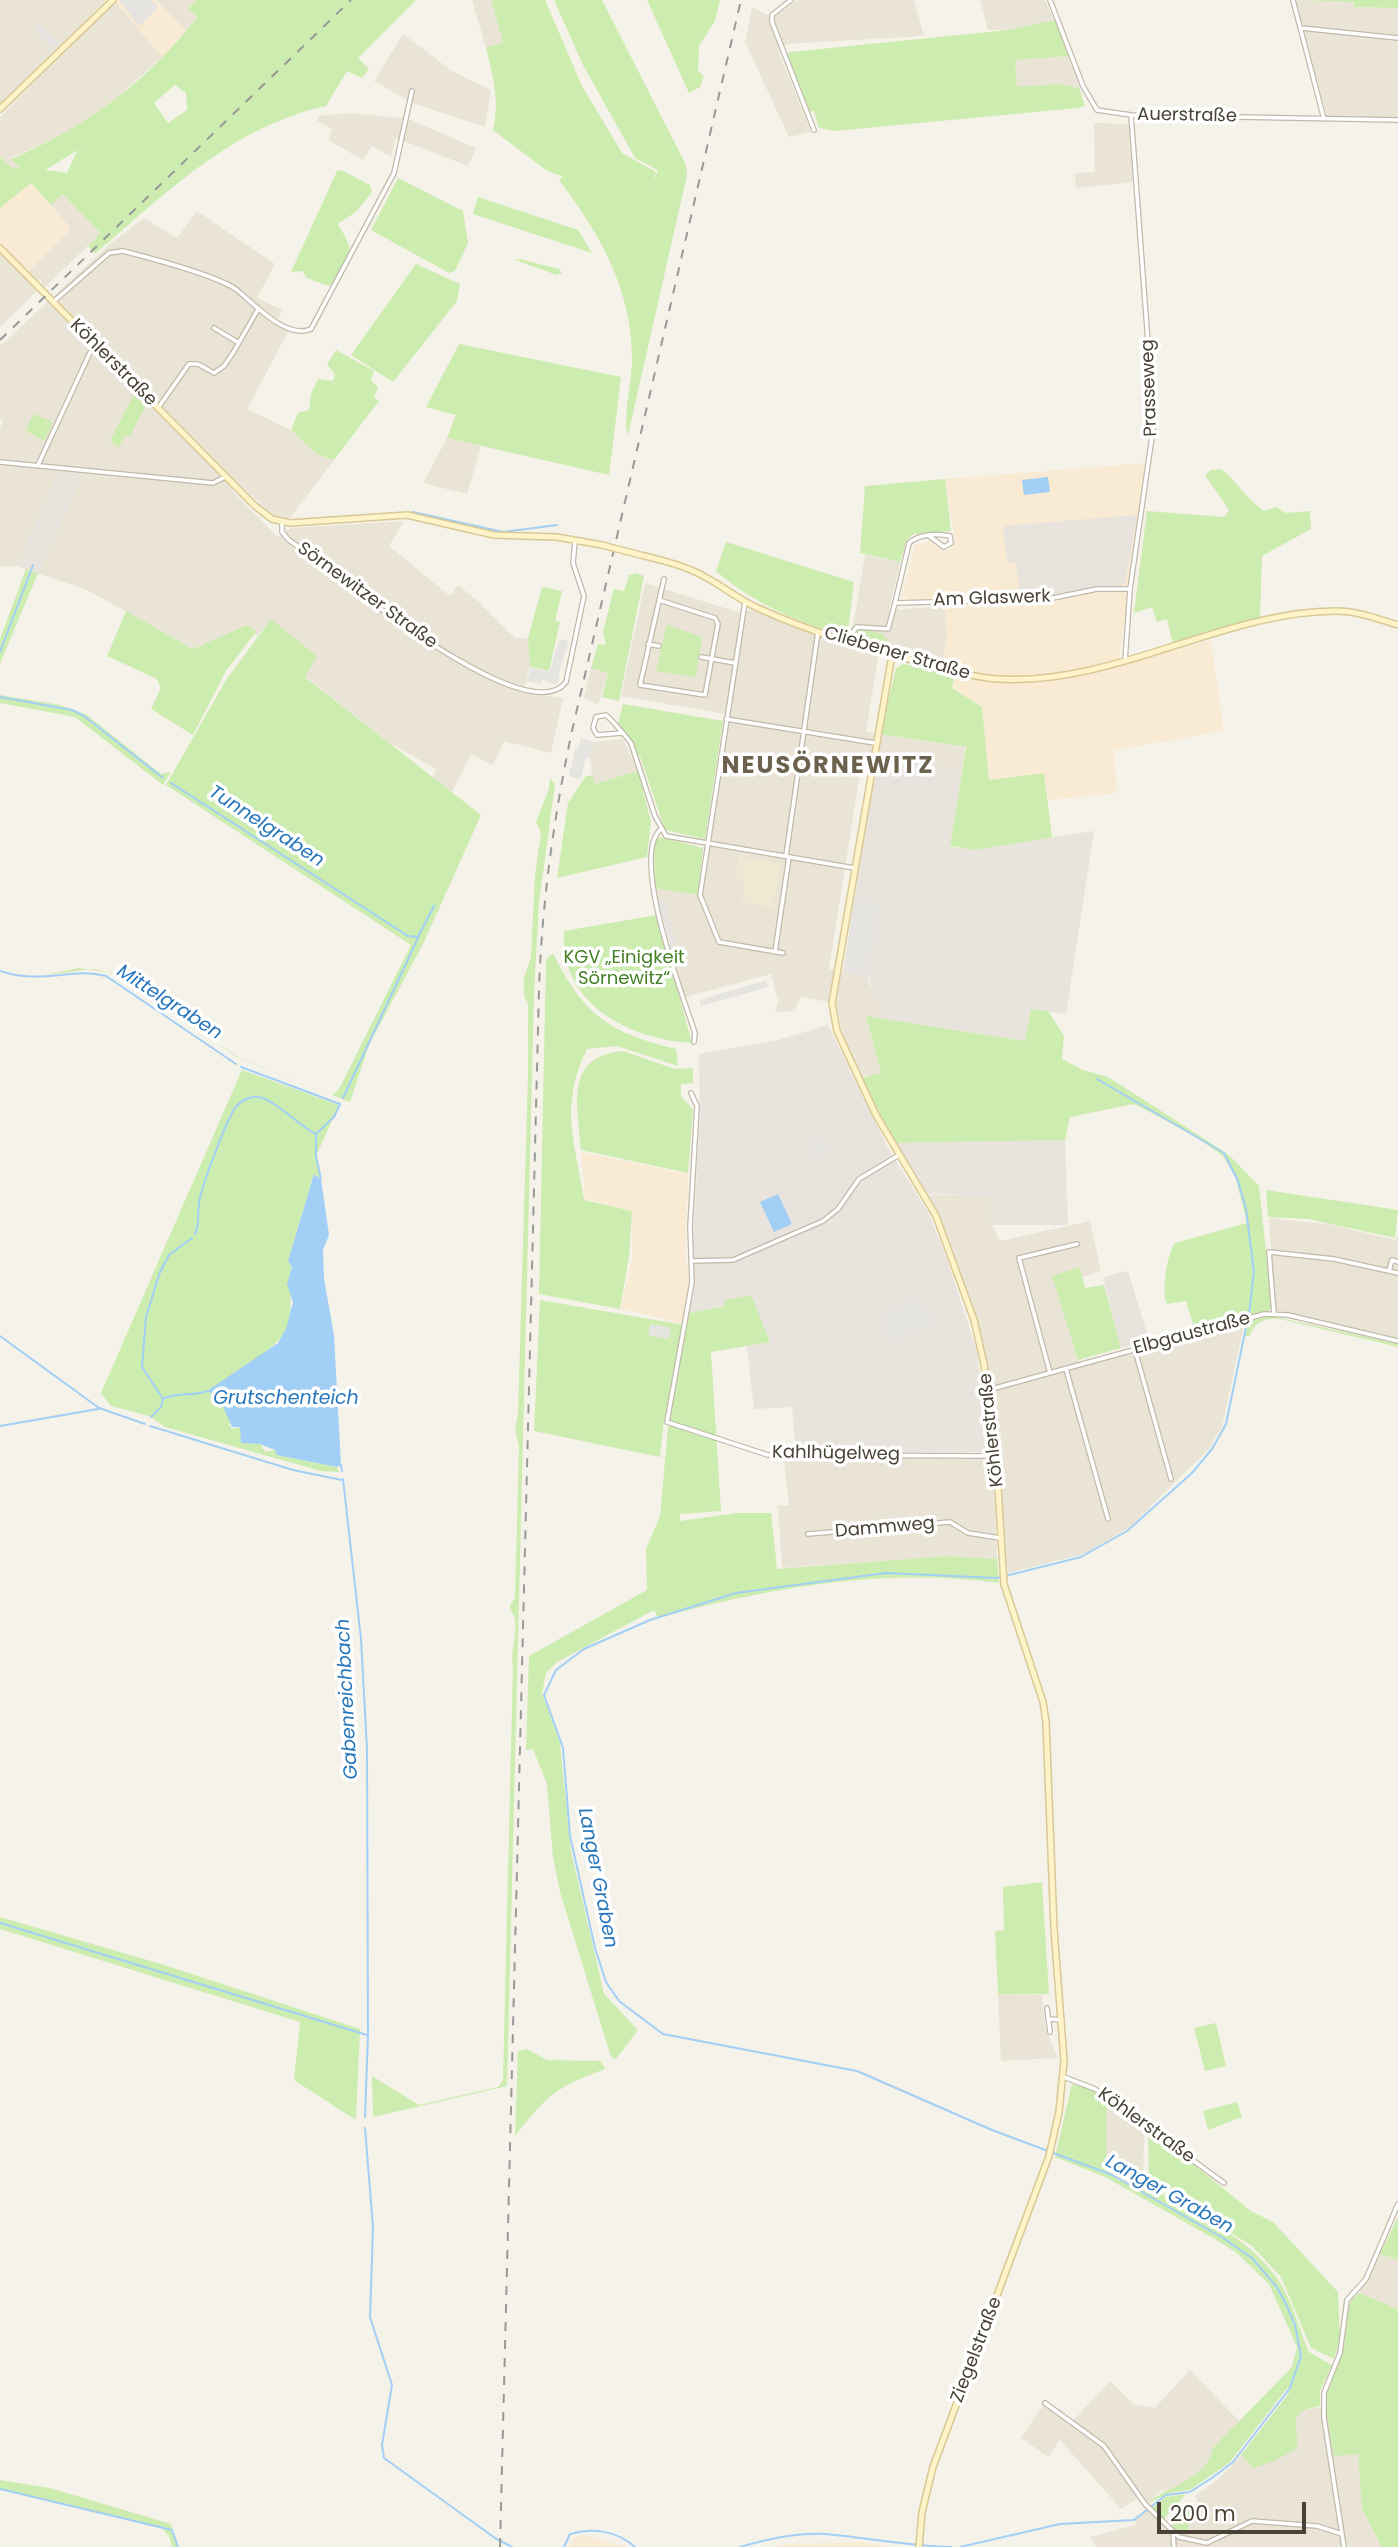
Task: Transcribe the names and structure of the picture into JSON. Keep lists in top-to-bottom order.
{
  "streets": {
    "street": [
      "Auerstraße",
      "Köhlerstraße",
      "Prasseweg",
      "Sörnewitzer Straße",
      "Am Glaswerk",
      "Cliebener Straße",
      "Elbgaustraße",
      "Kahlhügelweg",
      "Dammweg",
      "Ziegelstraße"
    ]
  },
  "crossings": [
    ["Auerstraße", "Prasseweg"],
    ["Köhlerstraße", "Sörnewitzer Straße"],
    ["Köhlerstraße", "Cliebener Straße"],
    ["Köhlerstraße", "Elbgaustraße"],
    ["Köhlerstraße", "Kahlhügelweg"],
    ["Köhlerstraße", "Dammweg"],
    ["Köhlerstraße", "Ziegelstraße"],
    ["Prasseweg", "Am Glaswerk"],
    ["Prasseweg", "Cliebener Straße"],
    ["Sörnewitzer Straße", "Cliebener Straße"]
  ],
  "districts": ["NEUSÖRNEWITZ"],
  "water": [
    "Tunnelgraben",
    "Mittelgraben",
    "Grutschenteich",
    "Gabenreichbach",
    "Langer Graben"
  ],
  "parks": ["KGV „Einigkeit Sörnewitz“"],
  "scale_bar": "200 m"
}
